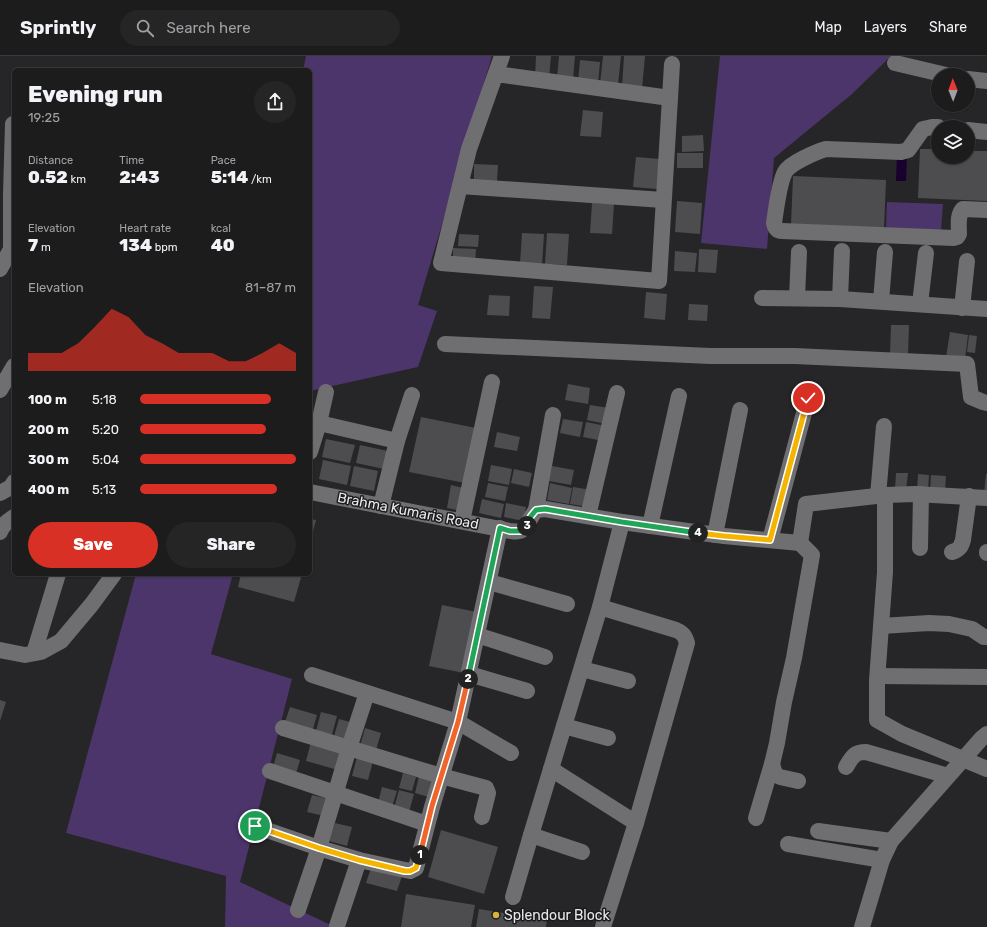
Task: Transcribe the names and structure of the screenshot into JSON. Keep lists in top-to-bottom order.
{
  "streets": {
    "street": ["Brahma Kumaris Road"]
  },
  "places": ["Splendour Block"],
  "north": "top",
  "page": {
    "header": "Sprintly",
    "search": "Search here",
    "nav": ["Map", "Layers", "Share"],
    "heading": ["Evening run", "19:25"],
    "stats": [
      ["Distance", "0.52 km"],
      ["Time", "2:43"],
      ["Pace", "5:14 /km"],
      ["Elevation", "7 m"],
      ["Heart rate", "134 bpm"],
      ["kcal", "40"]
    ],
    "chart": ["Elevation", "81–87 m"],
    "list": [
      {
        "name": "100 m",
        "note": "5:18"
      },
      {
        "name": "200 m",
        "note": "5:20"
      },
      {
        "name": "300 m",
        "note": "5:04"
      },
      {
        "name": "400 m",
        "note": "5:13"
      }
    ],
    "buttons": ["Save", "Share"],
    "pins": [
      "3",
      "4",
      "2",
      "1"
    ]
  }
}
